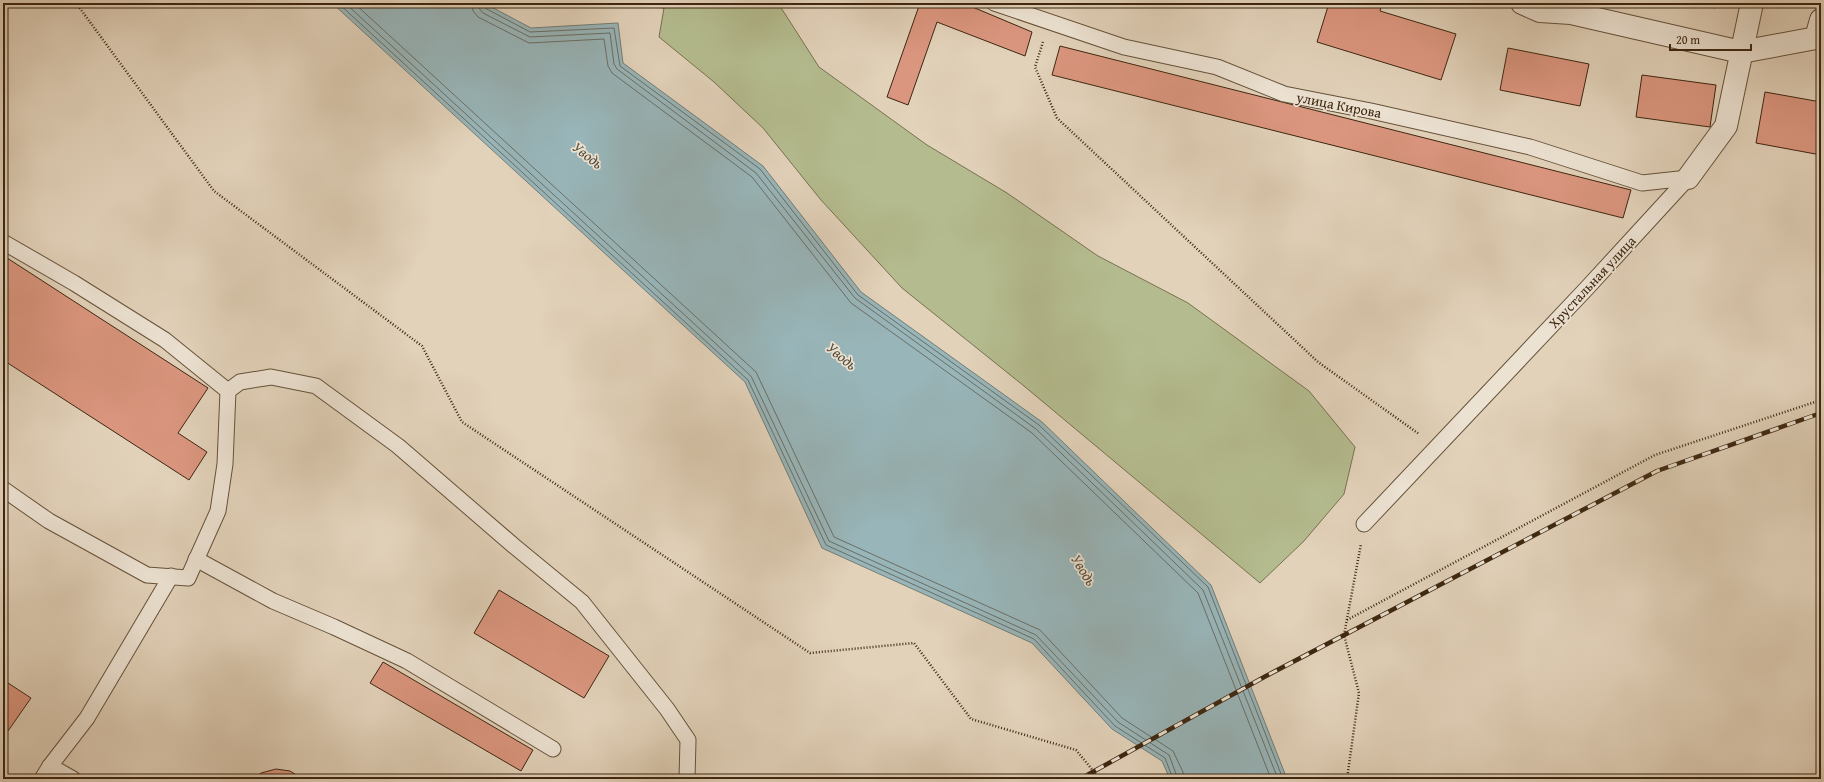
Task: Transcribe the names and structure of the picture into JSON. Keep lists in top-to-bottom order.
{
  "streets": {
    "street": ["Хрустальная улица"],
    "lane": ["улица Кирова"]
  },
  "crossings": [
    ["улица Кирова", "Хрустальная улица"]
  ],
  "water": ["Уводь"],
  "scale_bar": "20 m"
}
